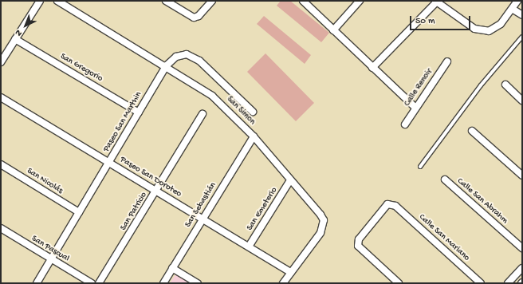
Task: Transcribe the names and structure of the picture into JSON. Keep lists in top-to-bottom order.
{
  "streets": {
    "street": [
      "San Gregorio",
      "Calle Renoir",
      "San Simon",
      "Paseo San Marthin",
      "Paseo San Doroteo",
      "San Nicolás",
      "Calle San Abrahm",
      "San Sebastián",
      "San Emeterio",
      "San Patricio",
      "Calle San Mariano",
      "San Pascual"
    ]
  },
  "crossings": [
    ["San Gregorio", "Paseo San Marthin"],
    ["San Simon", "Paseo San Marthin"],
    ["San Simon", "Paseo San Doroteo"],
    ["San Simon", "San Sebastián"],
    ["San Simon", "San Emeterio"],
    ["Paseo San Marthin", "Paseo San Doroteo"],
    ["Paseo San Marthin", "San Nicolás"],
    ["Paseo San Marthin", "San Pascual"],
    ["Paseo San Doroteo", "San Sebastián"],
    ["Paseo San Doroteo", "San Emeterio"],
    ["Paseo San Doroteo", "San Patricio"]
  ],
  "scale_bar": "50 m",
  "north": "bottom left"
}
